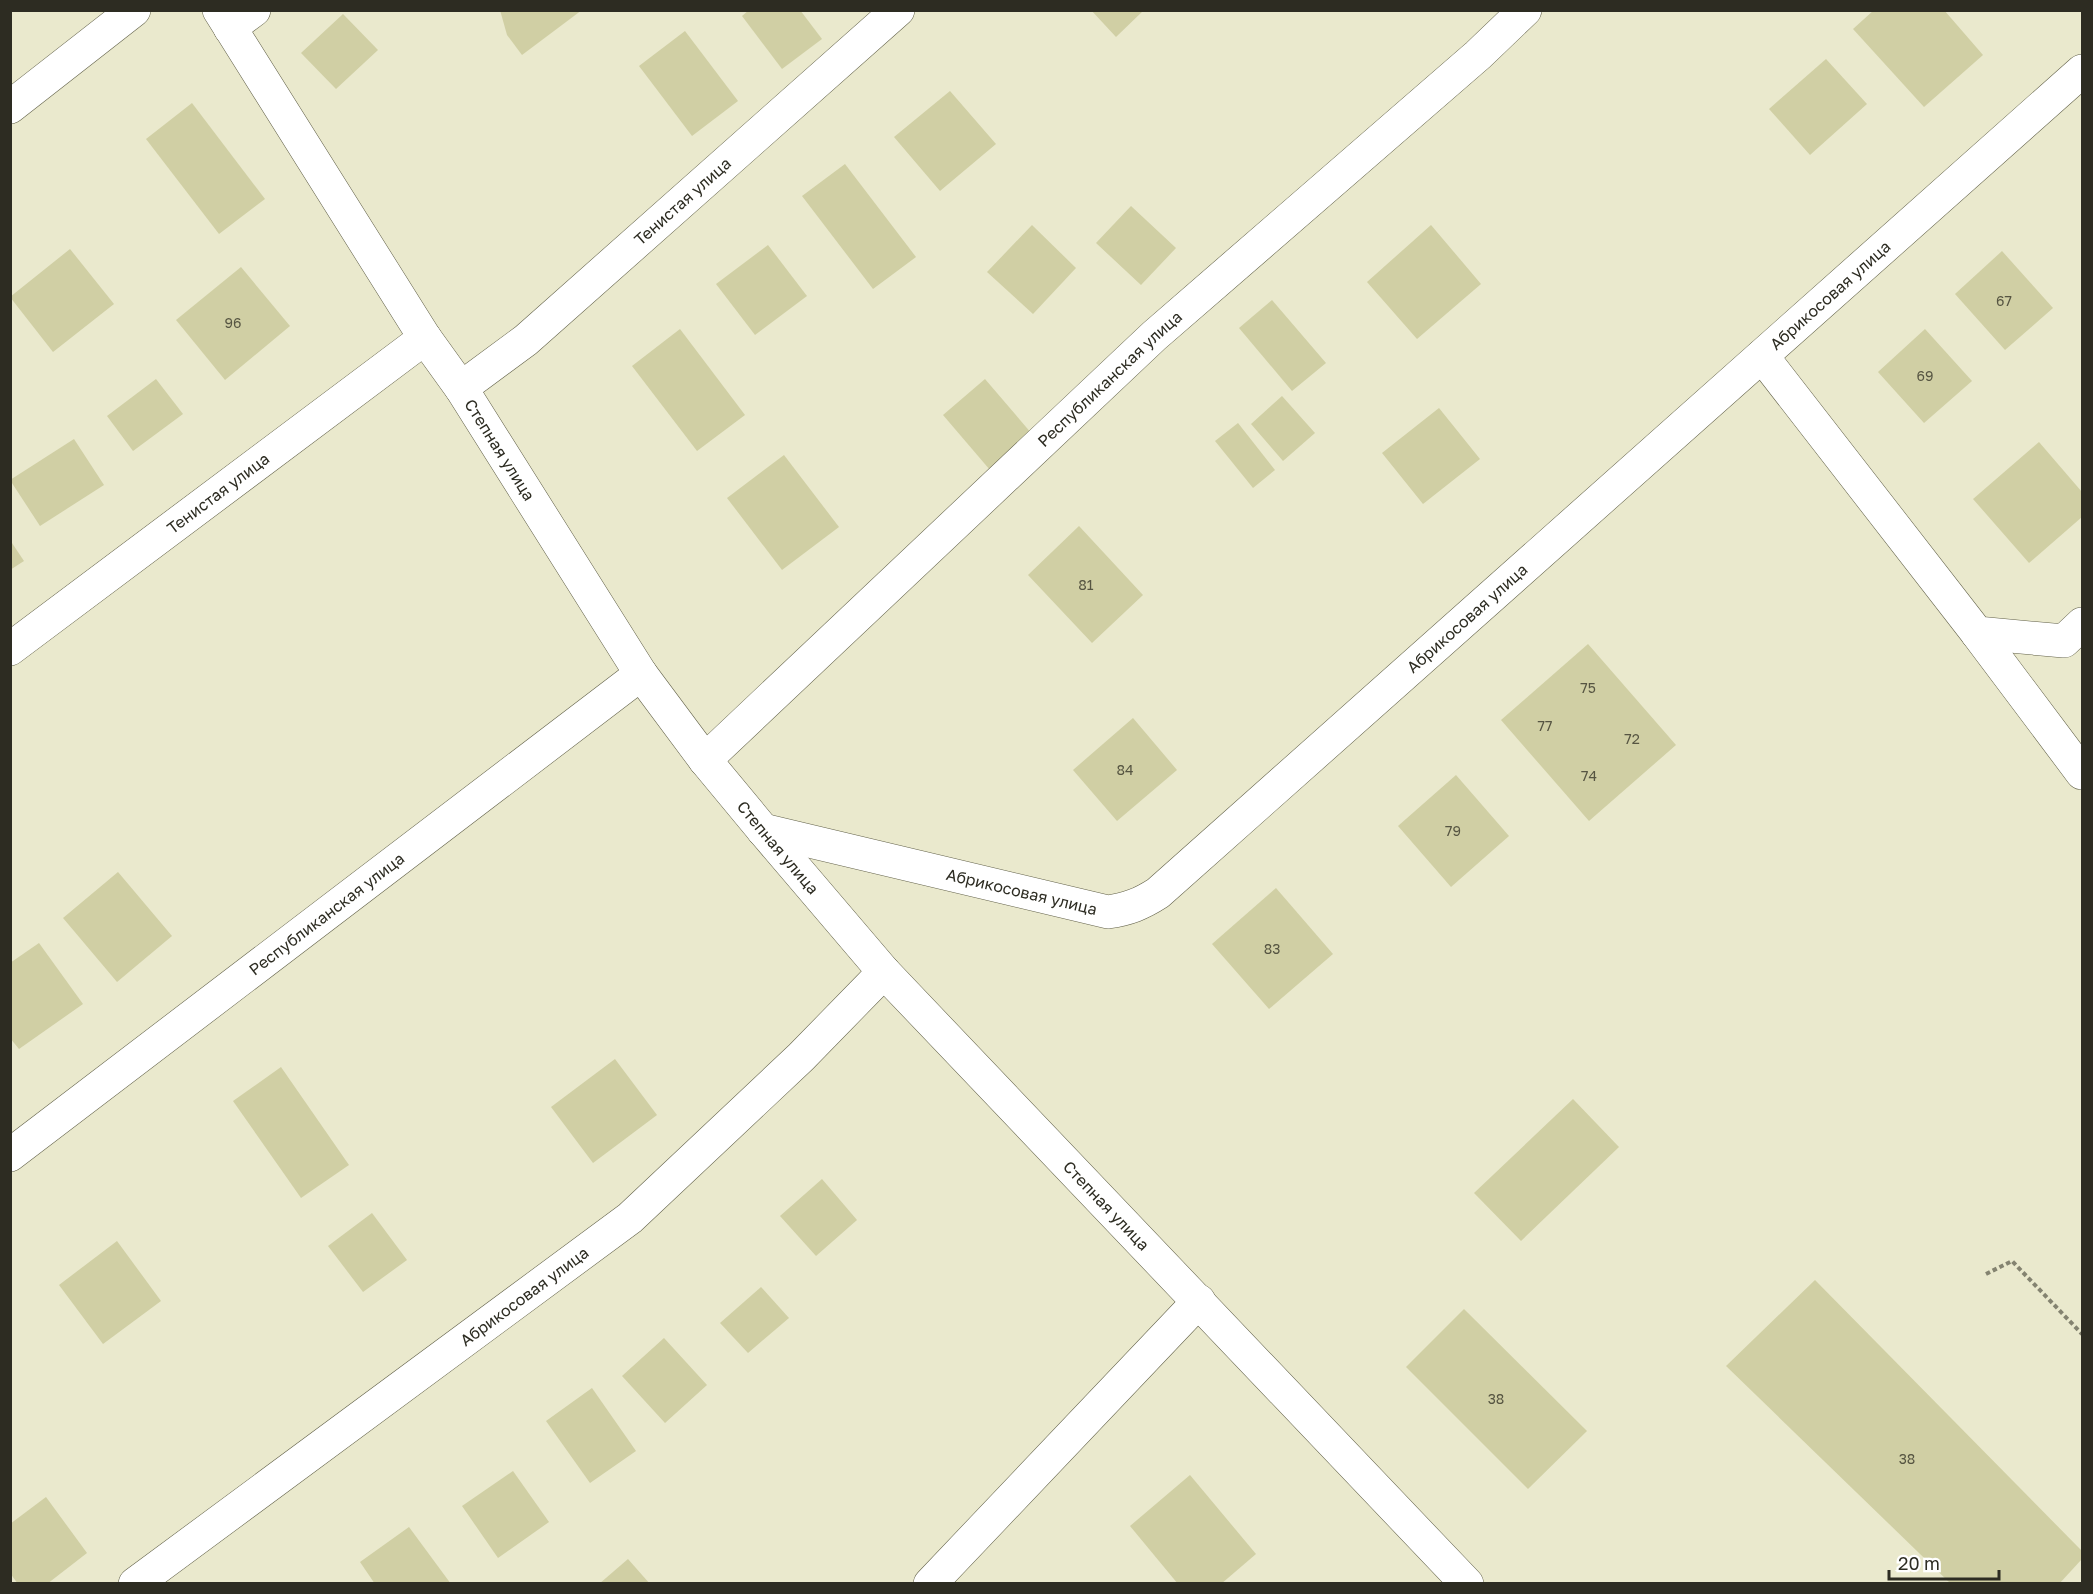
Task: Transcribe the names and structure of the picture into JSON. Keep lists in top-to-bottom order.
{
  "streets": {
    "street": [
      "Тенистая улица",
      "Абрикосовая улица",
      "Республиканская улица",
      "Степная улица"
    ]
  },
  "crossings": [
    ["Тенистая улица", "Степная улица"],
    ["Абрикосовая улица", "Степная улица"],
    ["Республиканская улица", "Степная улица"]
  ],
  "house_numbers": [
    "67",
    "96",
    "69",
    "81",
    "75",
    "77",
    "72",
    "84",
    "74",
    "79",
    "83",
    "38",
    "38"
  ],
  "scale_bar": "20 m"
}
